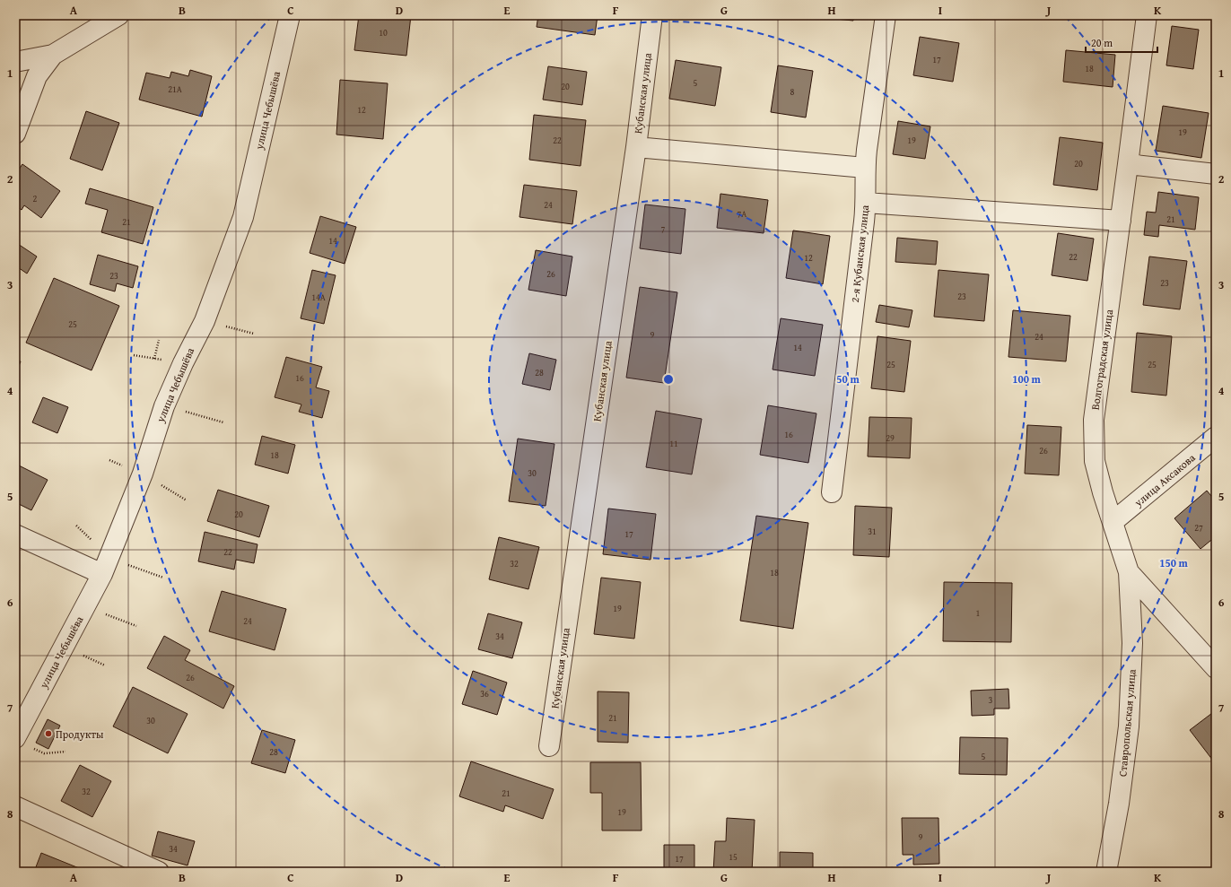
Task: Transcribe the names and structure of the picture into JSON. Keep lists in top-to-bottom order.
{
  "streets": {
    "street": [
      "Кубанская улица",
      "улица Чебышёва",
      "2-я Кубанская улица",
      "Волгоградская улица",
      "улица Аксакова",
      "Ставропольская улица"
    ]
  },
  "crossings": [
    ["Волгоградская улица", "улица Аксакова"],
    ["Волгоградская улица", "Ставропольская улица"]
  ],
  "places": ["Продукты"],
  "house_numbers": [
    "10",
    "17",
    "18",
    "5",
    "20",
    "21А",
    "8",
    "12",
    "19",
    "22",
    "19",
    "20",
    "2",
    "24",
    "7А",
    "21",
    "21",
    "7",
    "14",
    "22",
    "12",
    "26",
    "23",
    "23",
    "23",
    "14А",
    "25",
    "9",
    "24",
    "14",
    "25",
    "25",
    "28",
    "16",
    "16",
    "29",
    "11",
    "26",
    "18",
    "30",
    "20",
    "27",
    "31",
    "17",
    "22",
    "32",
    "18",
    "19",
    "1",
    "24",
    "34",
    "26",
    "36",
    "3",
    "21",
    "30",
    "28",
    "5",
    "32",
    "21",
    "19",
    "9",
    "34",
    "15",
    "17"
  ],
  "scale_bar": "20 m",
  "grid": {
    "columns": [
      "A",
      "B",
      "C",
      "D",
      "E",
      "F",
      "G",
      "H",
      "I",
      "J",
      "K"
    ],
    "rows": [
      "1",
      "2",
      "3",
      "4",
      "5",
      "6",
      "7",
      "8"
    ]
  },
  "rings": ["50 m", "100 m", "150 m"]
}
